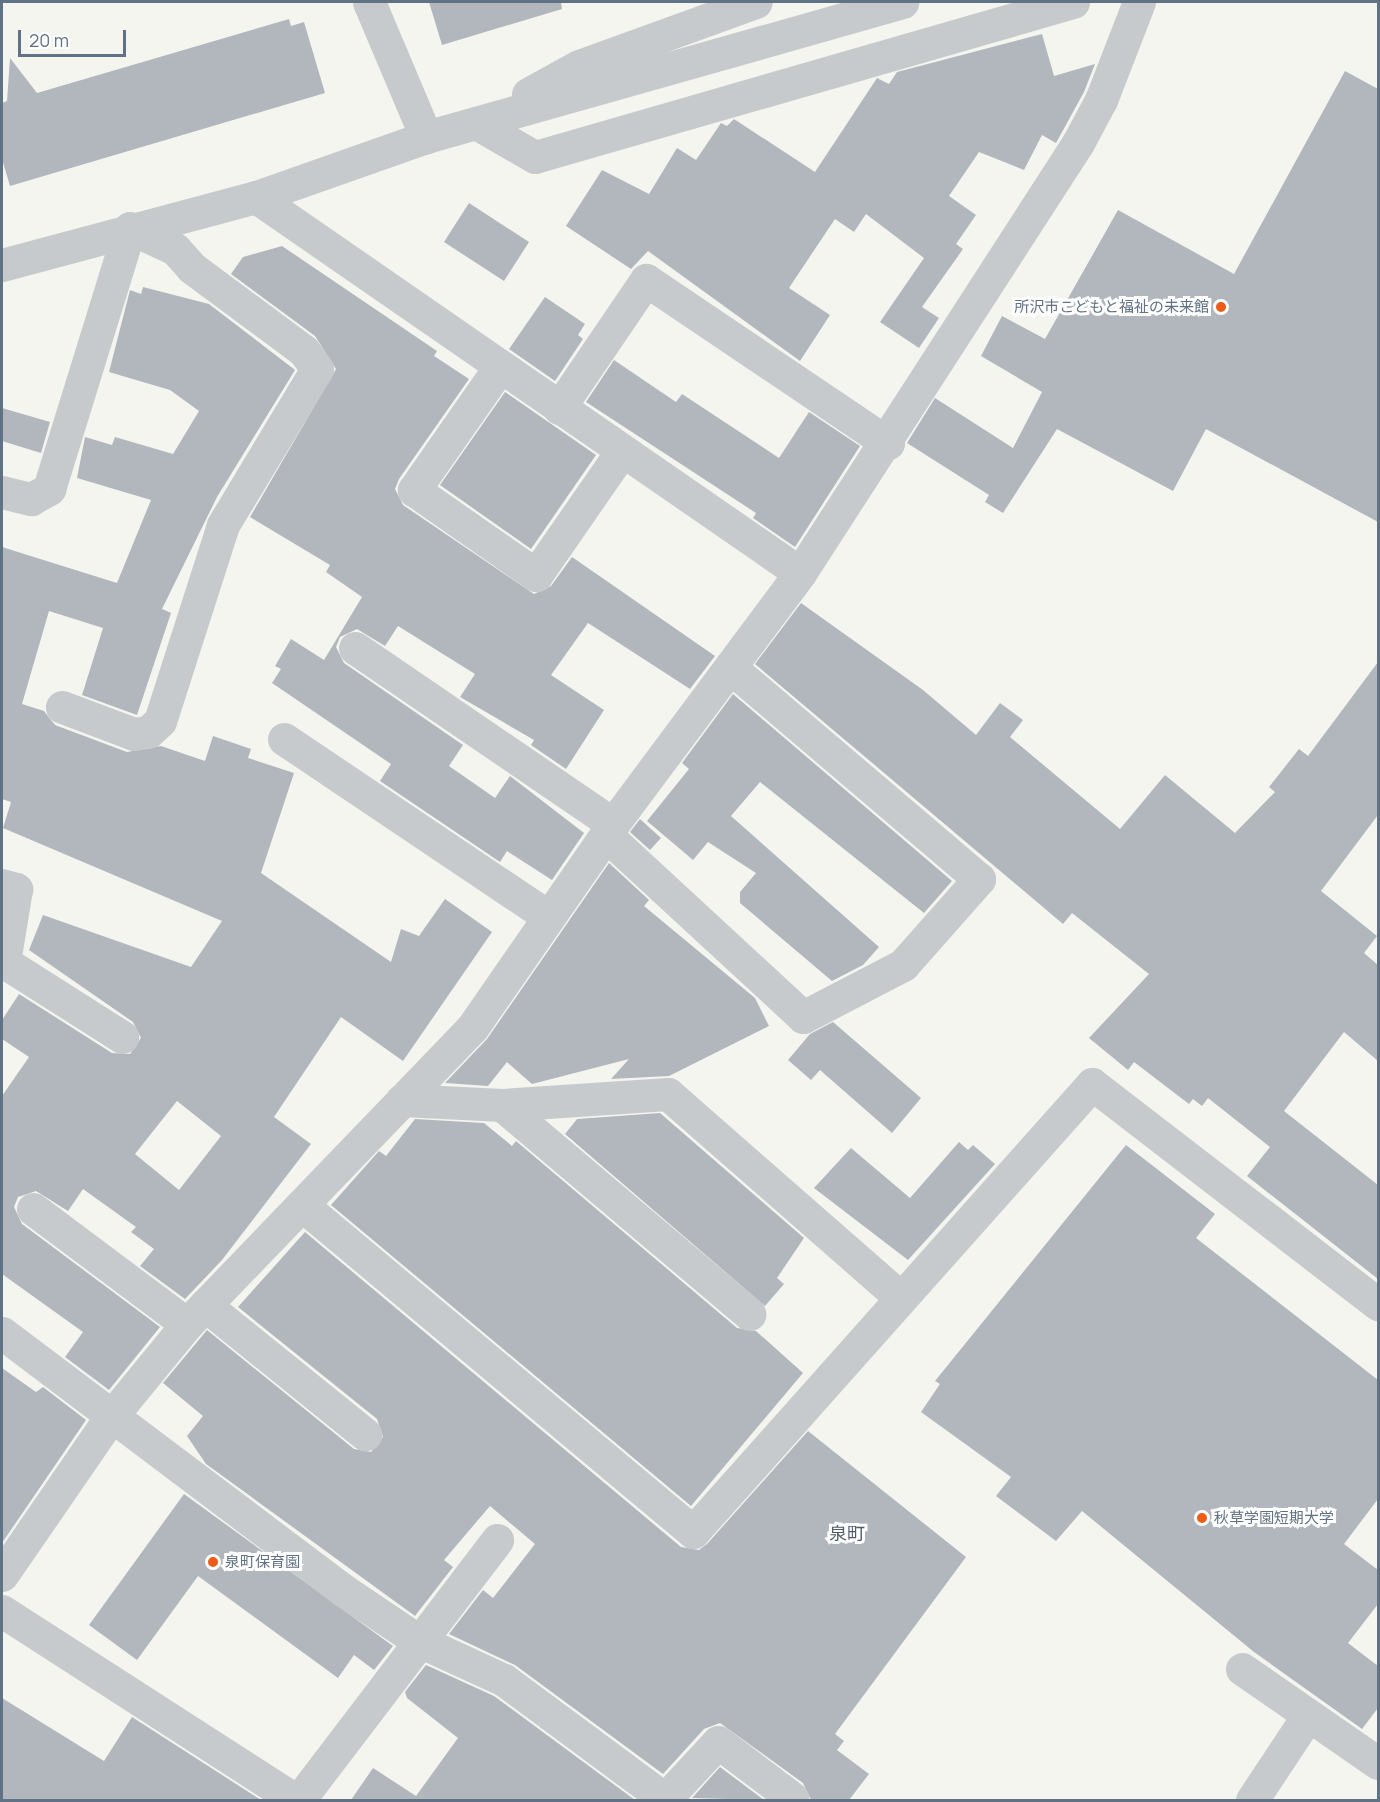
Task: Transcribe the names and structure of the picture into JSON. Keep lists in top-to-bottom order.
{
  "districts": ["泉町"],
  "places": ["所沢市こどもと福祉の未来館", "秋草学園短期大学", "泉町保育園"],
  "scale_bar": "20 m"
}
